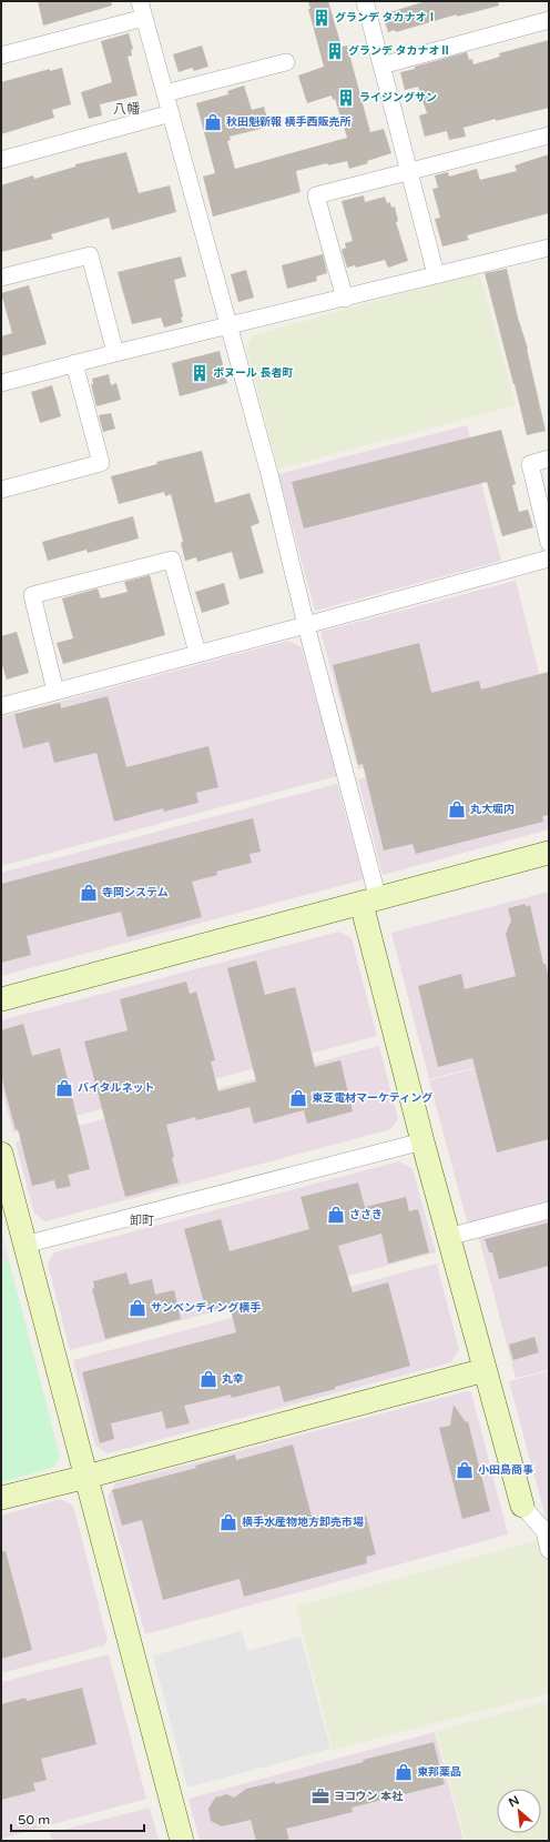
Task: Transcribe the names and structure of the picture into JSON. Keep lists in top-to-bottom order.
{
  "districts": ["八幡", "卸町"],
  "places": {
    "building": [
      "グランデ タカナオⅠ",
      "グランデ タカナオⅡ",
      "ライジングサン",
      "ボヌール 長者町"
    ],
    "shop": [
      "秋田魁新報 横手西販売所",
      "丸大堀内",
      "寺岡システム",
      "バイタルネット",
      "東芝電材マーケティング",
      "ささき",
      "サンベンディング横手",
      "丸幸",
      "小田島商事",
      "横手水産物地方卸売市場",
      "東邦薬品"
    ],
    "office": ["ヨコウン 本社"]
  },
  "scale_bar": "50 m",
  "north": "top left"
}
